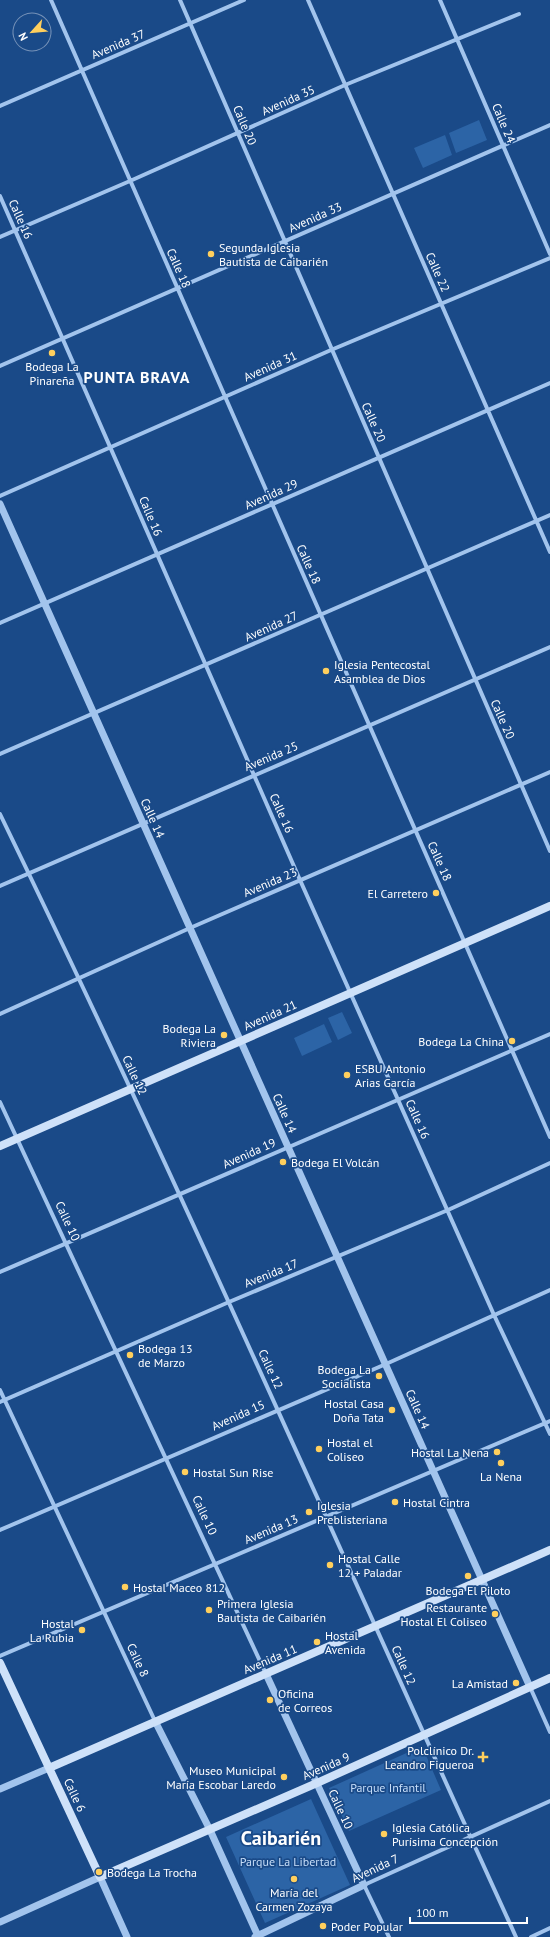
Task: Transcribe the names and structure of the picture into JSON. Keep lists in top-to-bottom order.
{
  "streets": {
    "main road": [
      "Avenida 21",
      "Avenida 11",
      "Avenida 9",
      "Calle 6"
    ],
    "street": [
      "Avenida 37",
      "Avenida 35",
      "Calle 24",
      "Calle 20",
      "Avenida 33",
      "Calle 16",
      "Calle 18",
      "Calle 22",
      "Avenida 31",
      "Avenida 29",
      "Avenida 27",
      "Avenida 25",
      "Calle 14",
      "Avenida 23",
      "Calle 12",
      "Avenida 19",
      "Calle 10",
      "Avenida 17",
      "Avenida 15",
      "Avenida 13",
      "Calle 8",
      "Avenida 7"
    ]
  },
  "crossings": [
    ["Avenida 37", "Calle 20"],
    ["Avenida 37", "Calle 18"],
    ["Avenida 35", "Calle 24"],
    ["Avenida 35", "Calle 20"],
    ["Avenida 35", "Calle 16"],
    ["Avenida 35", "Calle 18"],
    ["Avenida 35", "Calle 22"],
    ["Calle 24", "Avenida 33"],
    ["Calle 20", "Avenida 33"],
    ["Calle 20", "Avenida 31"],
    ["Calle 20", "Avenida 29"],
    ["Calle 20", "Avenida 27"],
    ["Calle 20", "Avenida 25"],
    ["Calle 20", "Avenida 23"],
    ["Avenida 33", "Calle 16"],
    ["Avenida 33", "Calle 18"],
    ["Avenida 33", "Calle 22"],
    ["Calle 16", "Avenida 31"],
    ["Calle 16", "Avenida 29"],
    ["Calle 16", "Avenida 27"],
    ["Calle 16", "Avenida 25"],
    ["Calle 16", "Avenida 23"],
    ["Calle 16", "Avenida 21"],
    ["Calle 16", "Avenida 19"],
    ["Calle 16", "Avenida 17"],
    ["Calle 16", "Avenida 15"],
    ["Calle 16", "Avenida 13"],
    ["Calle 18", "Avenida 31"],
    ["Calle 18", "Avenida 29"],
    ["Calle 18", "Avenida 27"],
    ["Calle 18", "Avenida 25"],
    ["Calle 18", "Avenida 23"],
    ["Calle 18", "Avenida 21"],
    ["Calle 18", "Avenida 19"],
    ["Calle 22", "Avenida 31"],
    ["Calle 22", "Avenida 29"],
    ["Calle 22", "Avenida 27"],
    ["Avenida 29", "Calle 14"],
    ["Avenida 27", "Calle 14"],
    ["Avenida 25", "Calle 14"],
    ["Avenida 25", "Calle 12"],
    ["Calle 14", "Avenida 23"],
    ["Calle 14", "Avenida 21"],
    ["Calle 14", "Avenida 19"],
    ["Calle 14", "Avenida 17"],
    ["Calle 14", "Avenida 15"],
    ["Calle 14", "Avenida 13"],
    ["Calle 14", "Avenida 11"],
    ["Calle 14", "Avenida 9"],
    ["Avenida 23", "Calle 12"],
    ["Avenida 21", "Calle 12"],
    ["Avenida 21", "Calle 10"],
    ["Calle 12", "Avenida 19"],
    ["Calle 12", "Avenida 17"],
    ["Calle 12", "Avenida 15"],
    ["Calle 12", "Avenida 13"],
    ["Calle 12", "Avenida 11"],
    ["Calle 12", "Avenida 9"],
    ["Calle 12", "Avenida 7"],
    ["Avenida 19", "Calle 10"],
    ["Calle 10", "Avenida 17"],
    ["Calle 10", "Avenida 15"],
    ["Calle 10", "Avenida 13"],
    ["Calle 10", "Avenida 11"],
    ["Calle 10", "Avenida 9"],
    ["Calle 10", "Avenida 7"],
    ["Avenida 17", "Calle 8"],
    ["Avenida 15", "Calle 8"],
    ["Avenida 13", "Calle 8"],
    ["Avenida 11", "Calle 8"],
    ["Avenida 11", "Calle 6"],
    ["Calle 8", "Avenida 9"],
    ["Calle 8", "Avenida 7"],
    ["Avenida 9", "Calle 6"]
  ],
  "districts": ["PUNTA BRAVA", "Caibarién"],
  "parks": ["Parque Infantil", "Parque La Libertad"],
  "places": {
    "other": [
      "Segunda Iglesia Bautista de Caibarién",
      "Bodega La Pinareña",
      "Iglesia Pentecostal Asamblea de Dios",
      "El Carretero",
      "Bodega La Riviera",
      "Bodega La China",
      "ESBU Antonio Arias García",
      "Bodega El Volcán",
      "Bodega 13 de Marzo",
      "Bodega La Socialista",
      "Hostal Casa Doña Tata",
      "Hostal el Coliseo",
      "Hostal La Nena",
      "La Nena",
      "Hostal Sun Rise",
      "Hostal Cintra",
      "Iglesia Preblisteriana",
      "Hostal Calle 12 + Paladar",
      "Bodega El Piloto",
      "Hostal Maceo 812",
      "Primera Iglesia Bautista de Caibarién",
      "Restaurante Hostal El Coliseo",
      "Hostal La Rubia",
      "Hostal Avenida",
      "La Amistad",
      "Oficina de Correos",
      "Museo Municipal María Escobar Laredo",
      "Iglesia Católica Purísima Concepción",
      "Bodega La Trocha",
      "María del Carmen Zozaya",
      "Poder Popular"
    ],
    "health": ["Polclínico Dr. Leandro Figueroa"]
  },
  "scale_bar": "100 m",
  "north": "bottom left"
}
